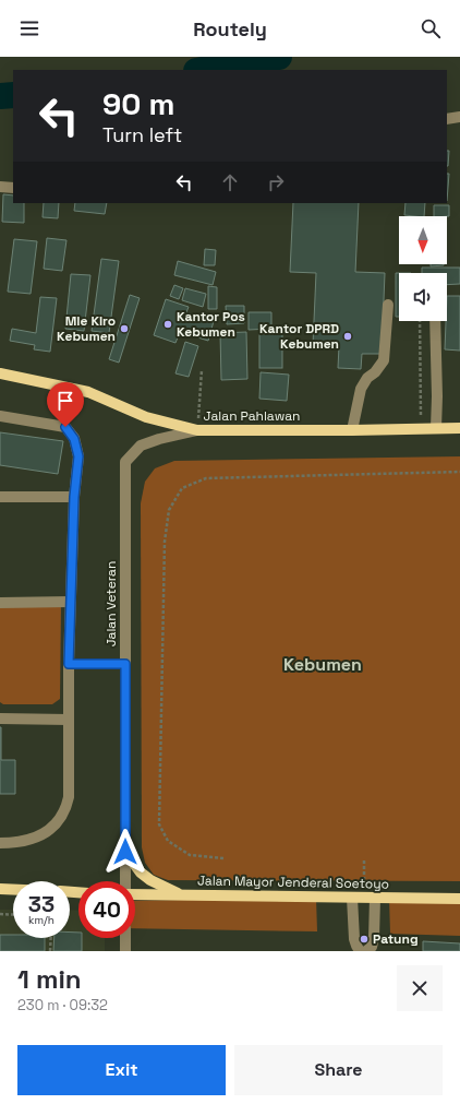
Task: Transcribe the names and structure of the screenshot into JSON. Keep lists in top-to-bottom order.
{
  "streets": {
    "main road": ["Jalan Pahlawan", "Jalan Mayor Jenderal Soetoyo"],
    "street": ["Jalan Veteran"]
  },
  "crossings": [
    ["Jalan Pahlawan", "Jalan Veteran"]
  ],
  "districts": ["Kebumen"],
  "places": [
    "Kantor Pos Kebumen",
    "Mie Kiro Kebumen",
    "Kantor DPRD Kebumen",
    "Patung"
  ],
  "north": "bottom",
  "page": {
    "header": "Routely",
    "turn": ["90 m", "Turn left"],
    "speed": "33 km/h",
    "limit": "40",
    "heading": ["1 min", "230 m · 09:32"],
    "buttons": ["Exit", "Share"]
  }
}
